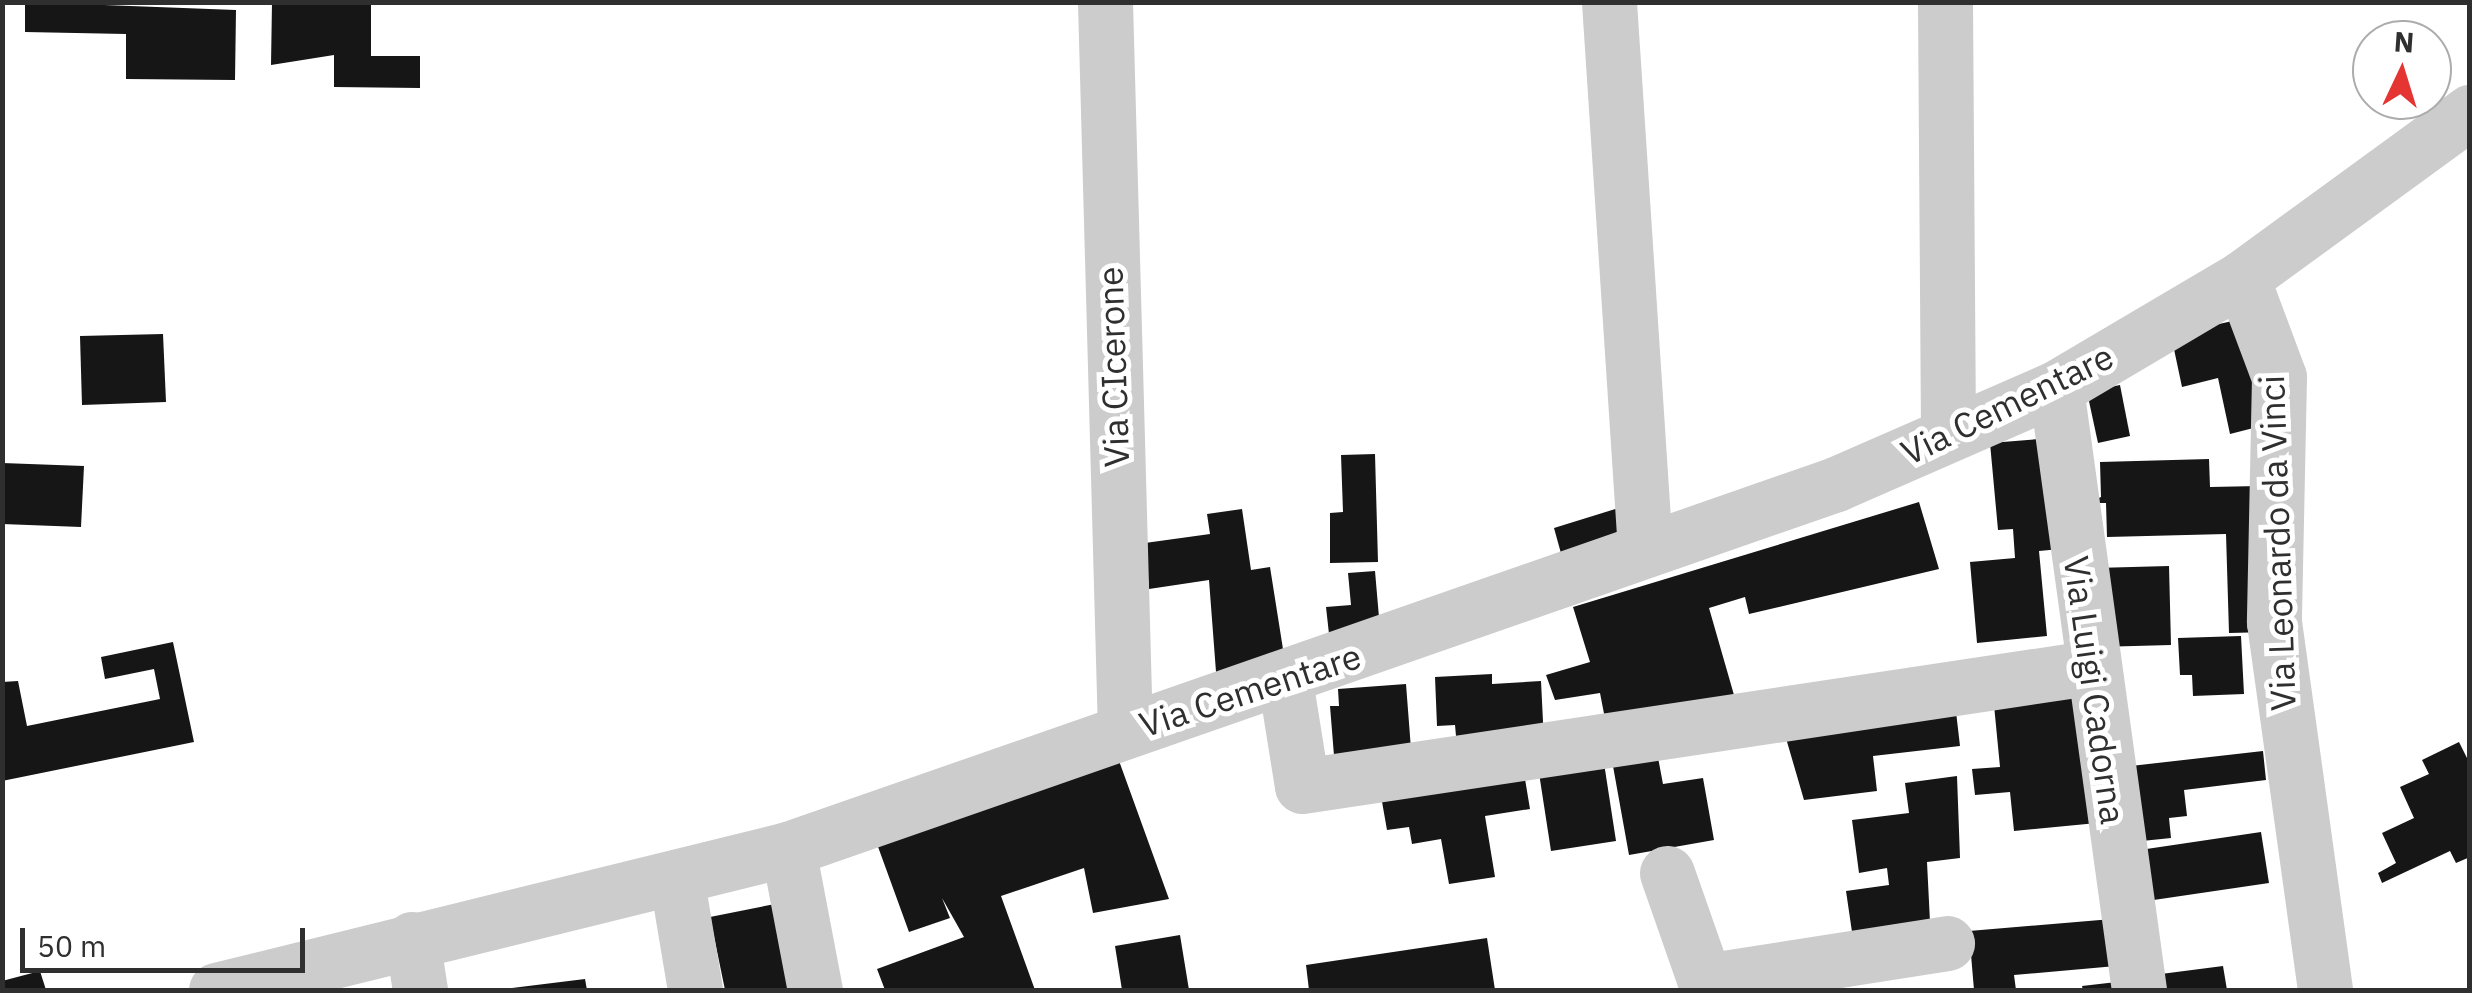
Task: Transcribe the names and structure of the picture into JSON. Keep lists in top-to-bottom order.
{
  "streets": {
    "street": [
      "Via CIcerone",
      "Via Cementare",
      "Via Leonardo da Vinci",
      "Via Luigi Cadorna"
    ]
  },
  "crossings": [
    ["Via CIcerone", "Via Cementare"],
    ["Via Cementare", "Via Leonardo da Vinci"],
    ["Via Cementare", "Via Luigi Cadorna"]
  ],
  "scale_bar": "50 m",
  "north": "top"
}
